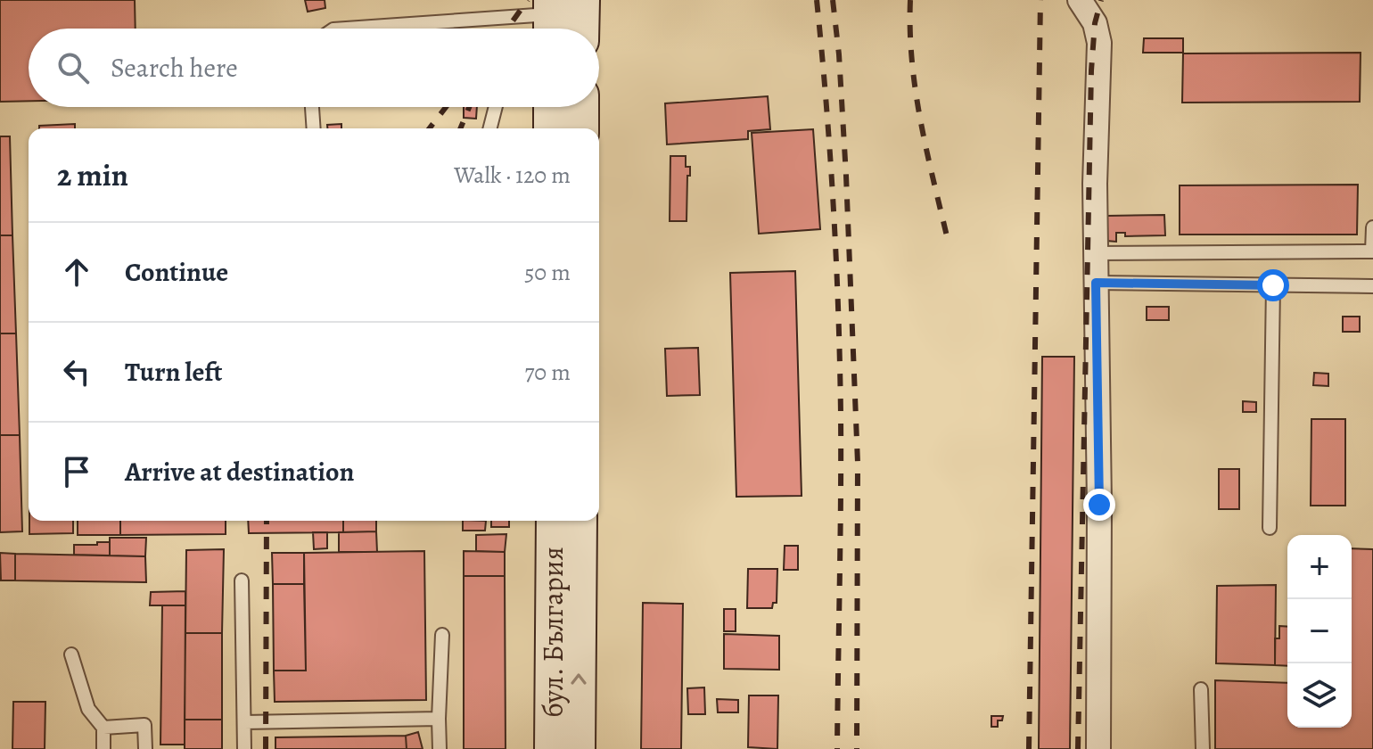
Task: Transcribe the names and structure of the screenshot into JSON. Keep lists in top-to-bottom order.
{
  "streets": {
    "street": ["бул. България"]
  },
  "page": {
    "search": "Search here",
    "heading": ["2 min", "Walk · 120 m"],
    "list": [
      ["Continue", "50 m"],
      ["Turn left", "70 m"],
      "Arrive at destination"
    ],
    "map_buttons": ["+", "−"]
  }
}
